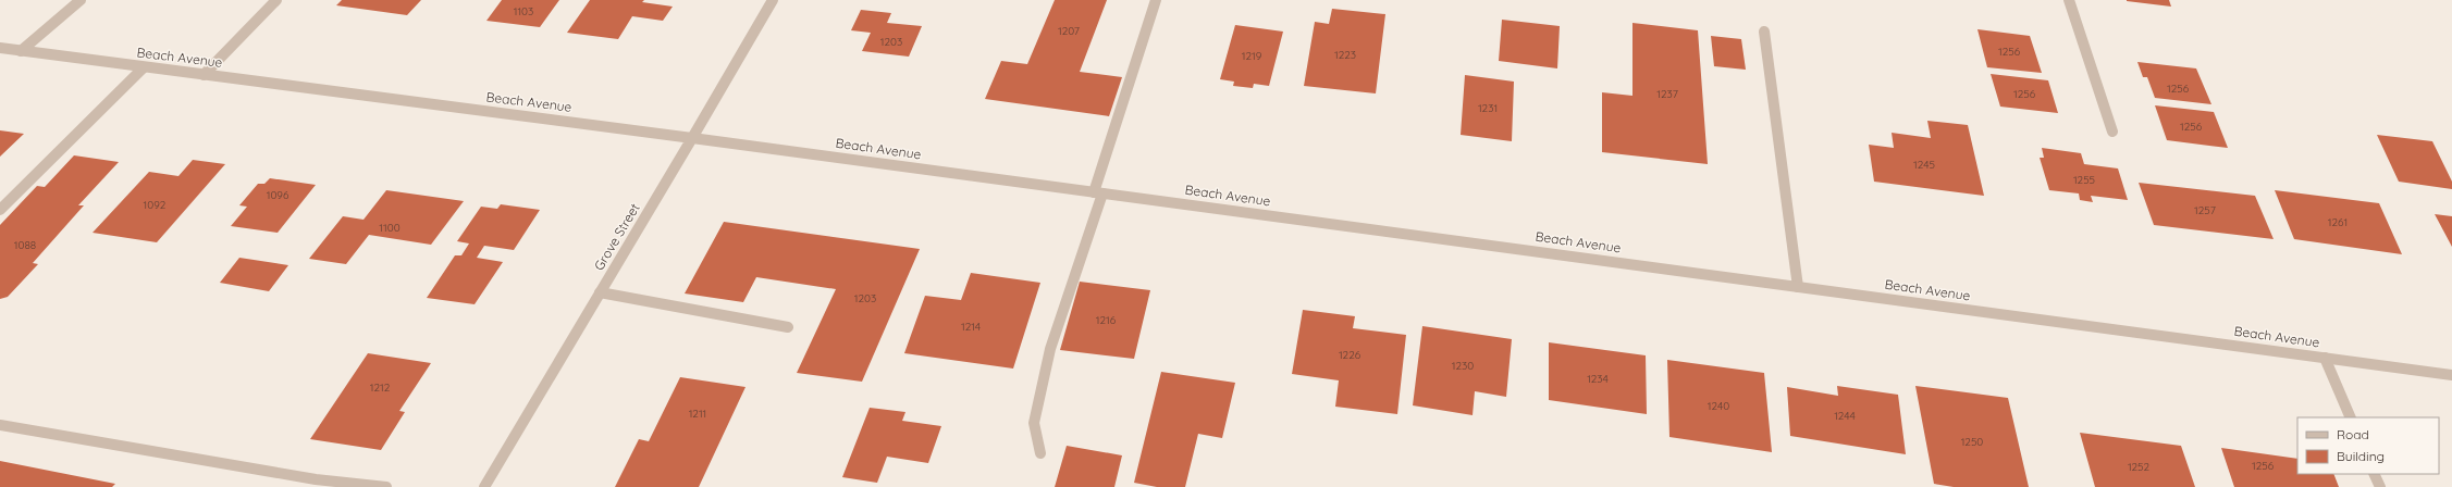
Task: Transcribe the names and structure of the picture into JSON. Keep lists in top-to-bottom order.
{
  "streets": {
    "street": ["Beach Avenue", "Grove Street"]
  },
  "crossings": [
    ["Beach Avenue", "Grove Street"]
  ],
  "house_numbers": [
    "1103",
    "1207",
    "1203",
    "1256",
    "1223",
    "1219",
    "1256",
    "1237",
    "1256",
    "1231",
    "1256",
    "1245",
    "1255",
    "1096",
    "1092",
    "1257",
    "1261",
    "1100",
    "1088",
    "1203",
    "1216",
    "1214",
    "1226",
    "1230",
    "1234",
    "1212",
    "1240",
    "1211",
    "1244",
    "1250",
    "1256",
    "1252"
  ],
  "legend": ["Road", "Building"]
}
